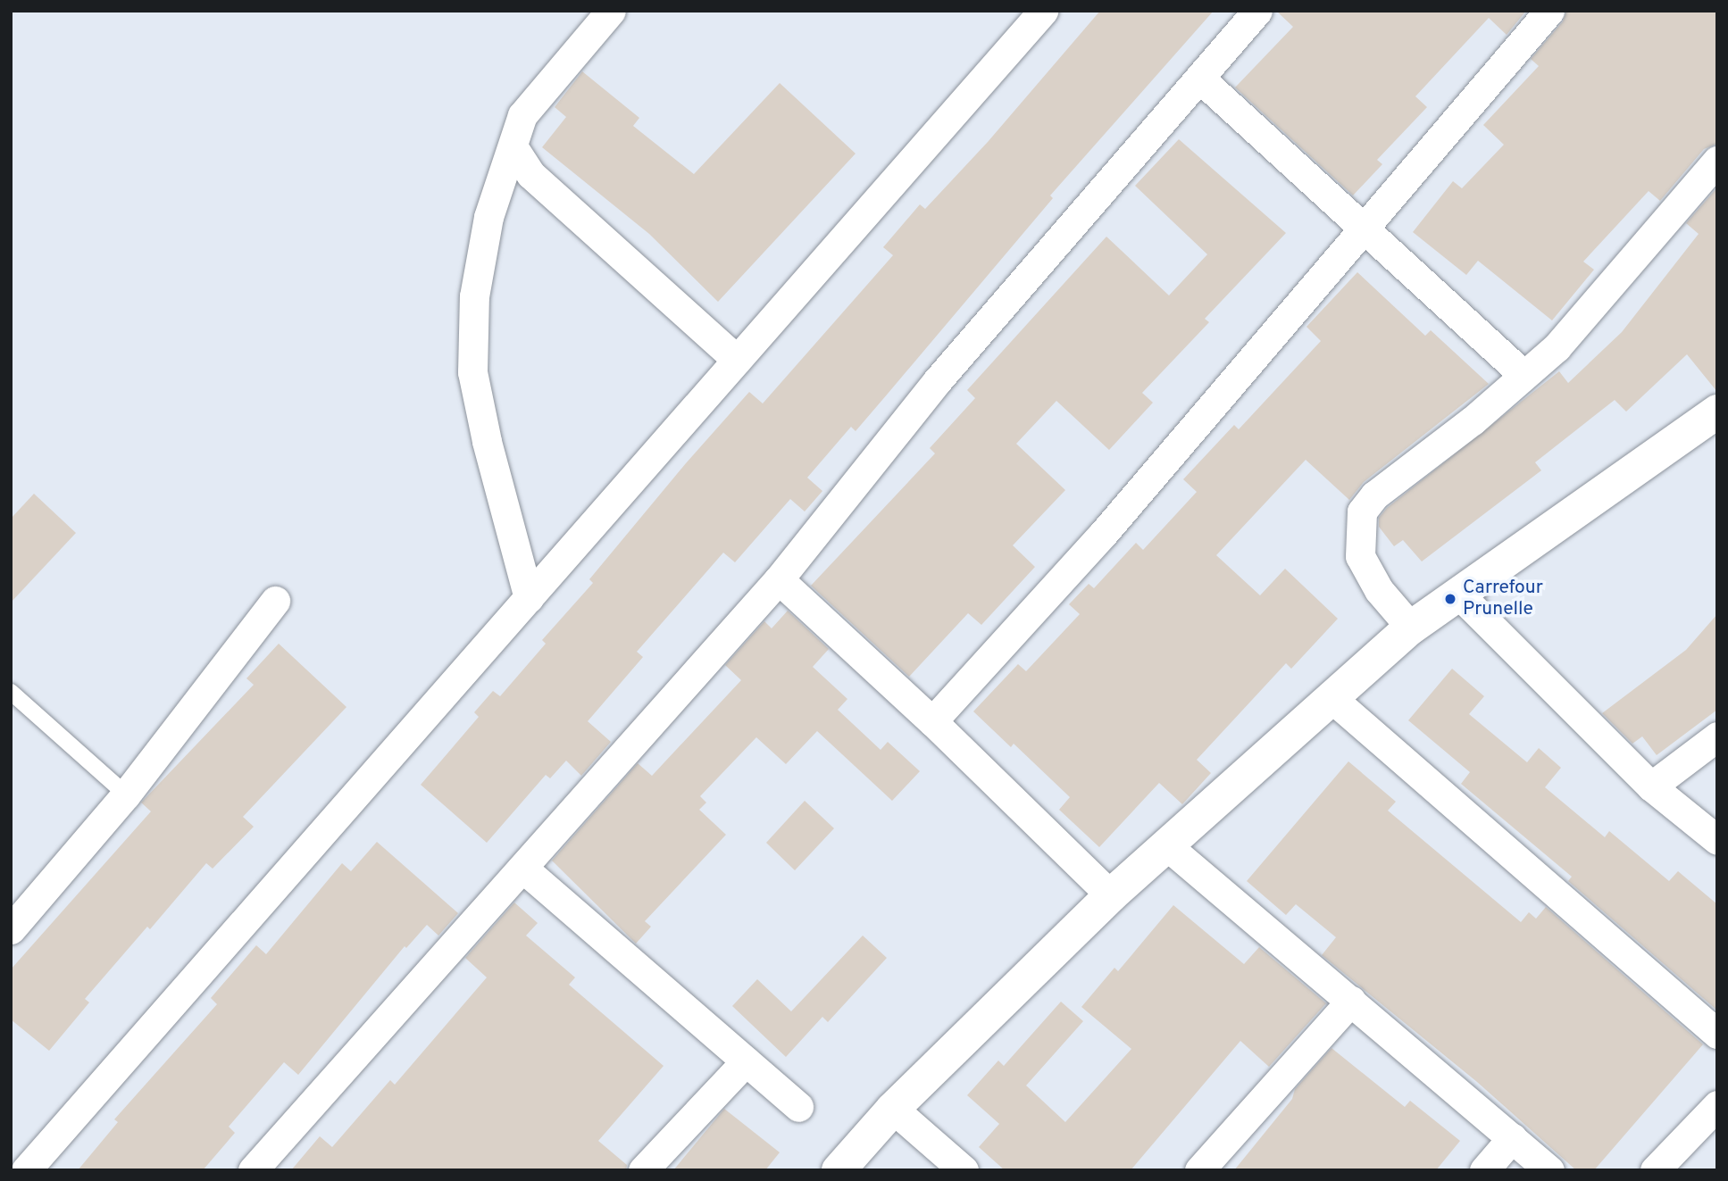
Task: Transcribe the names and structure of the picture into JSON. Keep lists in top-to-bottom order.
{
  "places": ["Carrefour Prunelle"]
}
